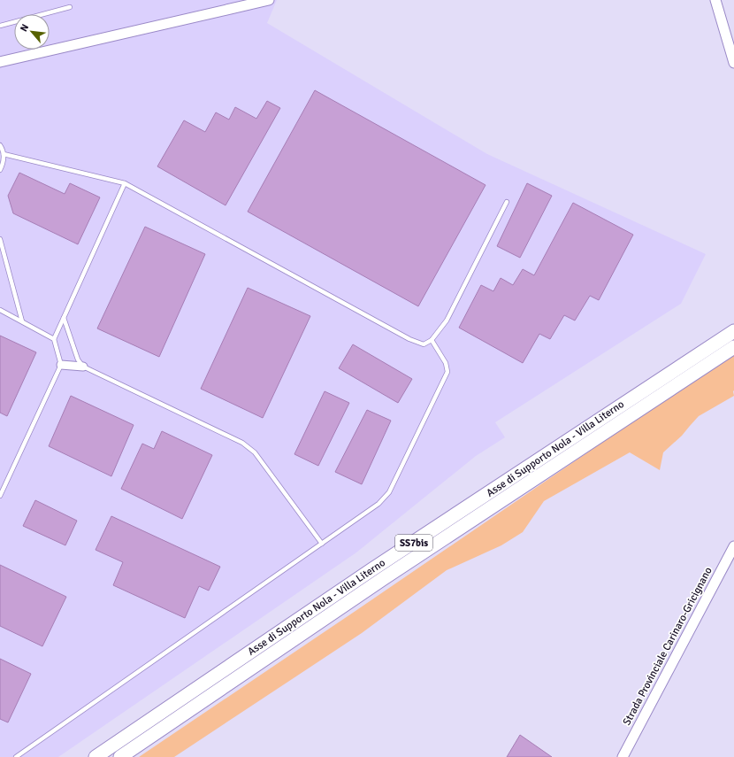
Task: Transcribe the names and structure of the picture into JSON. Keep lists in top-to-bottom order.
{
  "streets": {
    "highway": ["Asse di Supporto Nola - Villa Literno", "SS7bis"],
    "street": ["Strada Provinciale Carinaro-Gricignano"]
  },
  "north": "top left"
}
